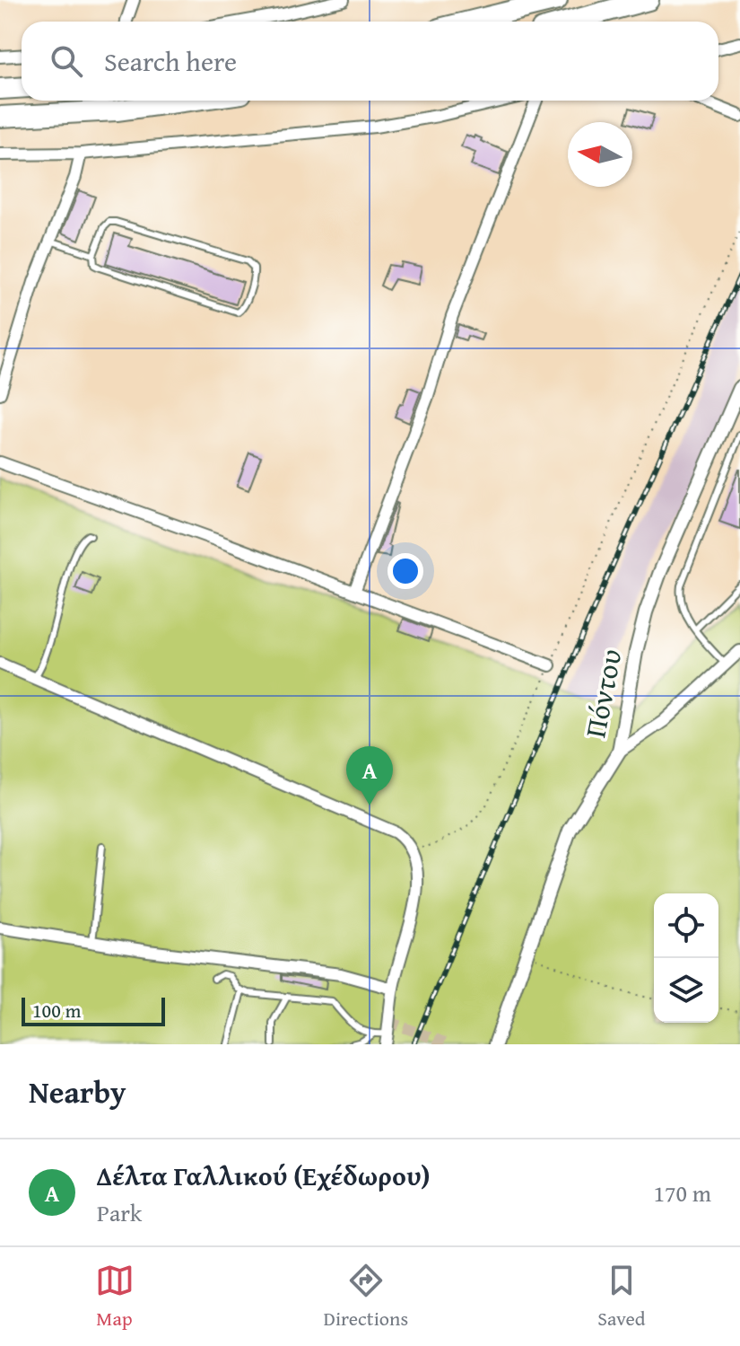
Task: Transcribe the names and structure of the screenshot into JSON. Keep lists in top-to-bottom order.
{
  "streets": {
    "street": ["Πόντου"]
  },
  "scale_bar": "100 m",
  "north": "left",
  "page": {
    "search": "Search here",
    "pins": "A",
    "scale": "100 m",
    "heading": "Nearby",
    "list": [
      {
        "mark": "A",
        "name": "Δέλτα Γαλλικού (Εχέδωρου)",
        "note": "Park",
        "value": "170 m"
      }
    ],
    "nav": ["Map", "Directions", "Saved"]
  }
}
